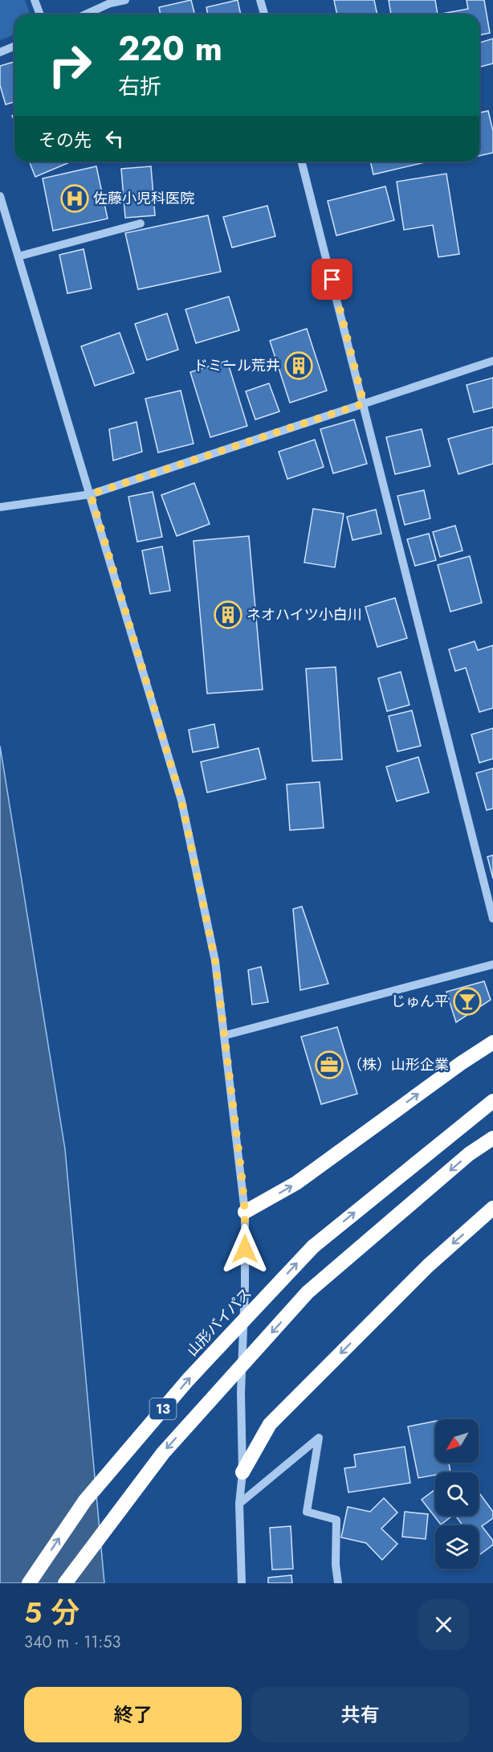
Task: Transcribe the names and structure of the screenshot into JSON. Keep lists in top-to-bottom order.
{
  "streets": {
    "highway": ["山形バイパス", "13"]
  },
  "places": {
    "hospital": ["佐藤小児科医院"],
    "building": ["ドミール荒井", "ネオハイツ小白川"],
    "bar": ["じゅん平"],
    "office": ["（株）山形企業"]
  },
  "north": "bottom left",
  "page": {
    "turn": ["220 m", "右折"],
    "then": "その先",
    "heading": ["5 分", "340 m · 11:53"],
    "buttons": ["終了", "共有"]
  }
}
